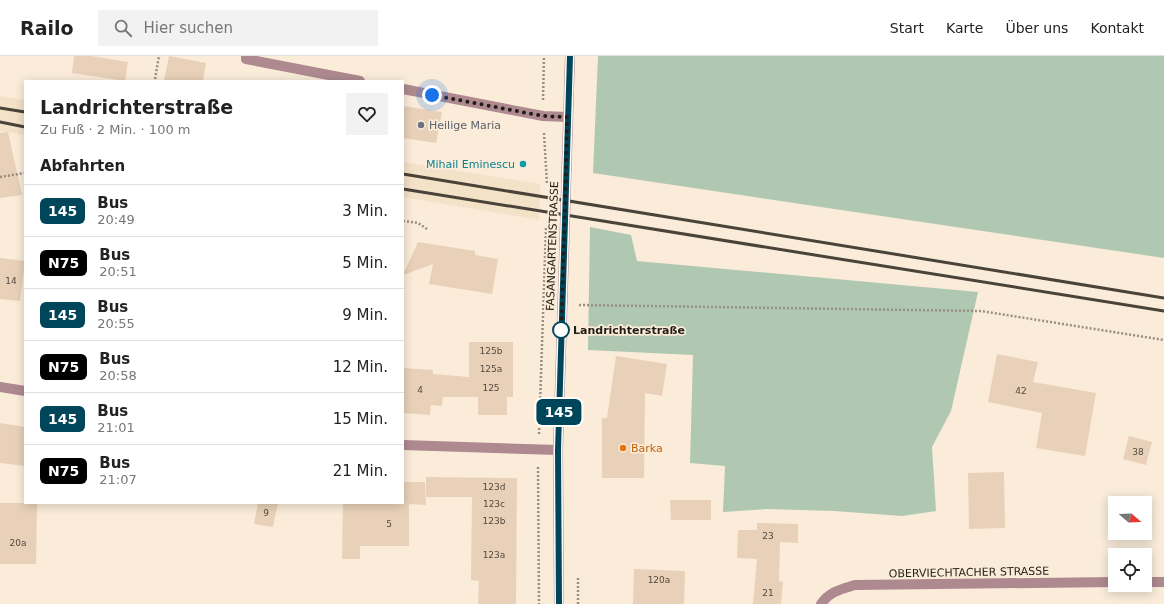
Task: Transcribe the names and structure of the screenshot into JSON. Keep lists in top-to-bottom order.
{
  "streets": {
    "street": ["FASANGARTENSTRASSE", "OBERVIECHTACHER STRASSE"]
  },
  "places": [
    "Heilige Maria",
    "Mihail Eminescu",
    "Landrichterstraße",
    "Barka"
  ],
  "lines": ["bus line 145"],
  "house_numbers": [
    "14",
    "125b",
    "125a",
    "125",
    "4",
    "42",
    "38",
    "123d",
    "123c",
    "9",
    "123b",
    "5",
    "23",
    "20a",
    "123a",
    "120a",
    "21"
  ],
  "north": "right",
  "page": {
    "header": "Railo",
    "search": "Hier suchen",
    "nav": [
      "Start",
      "Karte",
      "Über uns",
      "Kontakt"
    ],
    "on_map": "145",
    "heading": [
      ["Landrichterstraße", "Zu Fuß · 2 Min. · 100 m"],
      "Abfahrten"
    ],
    "list": [
      {
        "mark": "145",
        "name": "Bus",
        "note": "20:49",
        "value": "3 Min."
      },
      {
        "mark": "N75",
        "name": "Bus",
        "note": "20:51",
        "value": "5 Min."
      },
      {
        "mark": "145",
        "name": "Bus",
        "note": "20:55",
        "value": "9 Min."
      },
      {
        "mark": "N75",
        "name": "Bus",
        "note": "20:58",
        "value": "12 Min."
      },
      {
        "mark": "145",
        "name": "Bus",
        "note": "21:01",
        "value": "15 Min."
      },
      {
        "mark": "N75",
        "name": "Bus",
        "note": "21:07",
        "value": "21 Min."
      }
    ]
  }
}
